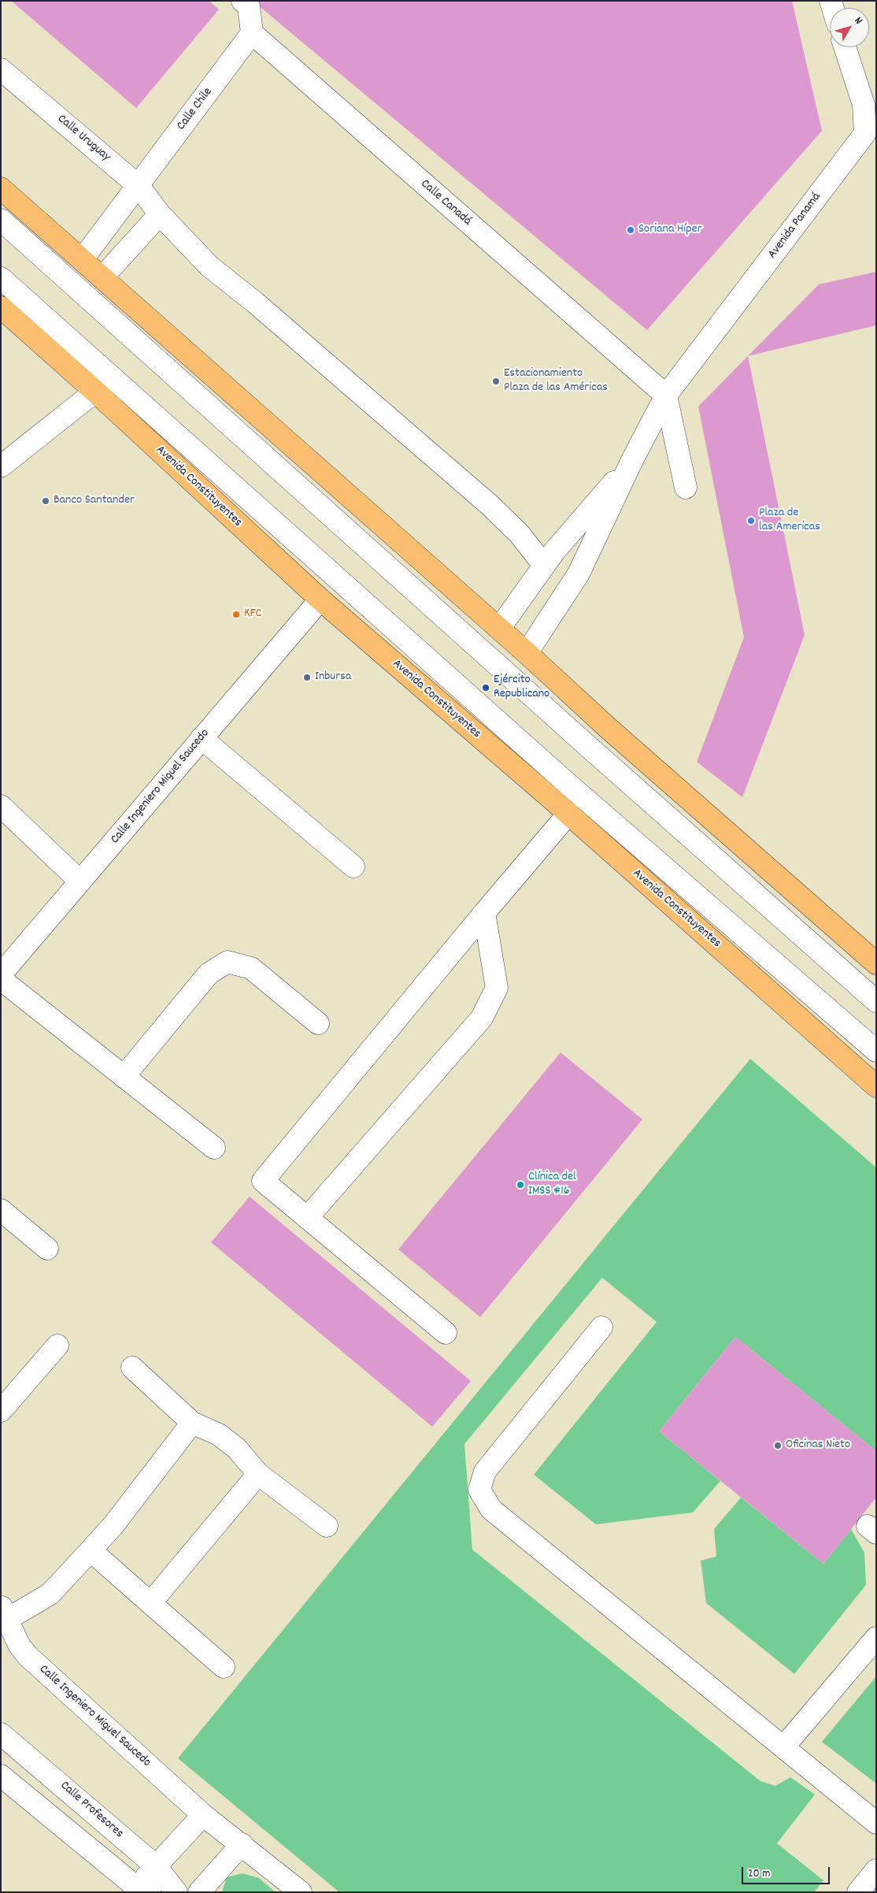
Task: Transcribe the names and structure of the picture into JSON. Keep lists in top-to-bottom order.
{
  "streets": {
    "main road": ["Avenida Constituyentes"],
    "street": [
      "Calle Chile",
      "Calle Uruguay",
      "Calle Canadá",
      "Avenida Panamá",
      "Calle Ingeniero Miguel Saucedo",
      "Calle Profesores"
    ]
  },
  "crossings": [
    ["Calle Chile", "Calle Uruguay"],
    ["Calle Chile", "Calle Canadá"],
    ["Calle Canadá", "Avenida Panamá"],
    ["Avenida Constituyentes", "Calle Ingeniero Miguel Saucedo"]
  ],
  "places": [
    "Soriana Híper",
    "Estacionamiento Plaza de las Américas",
    "Banco Santander",
    "Plaza de las Americas",
    "KFC",
    "Inbursa",
    "Ejército Republicano",
    "Clínica del IMSS #16",
    "Oficinas Nieto"
  ],
  "scale_bar": "20 m",
  "north": "top right"
}
